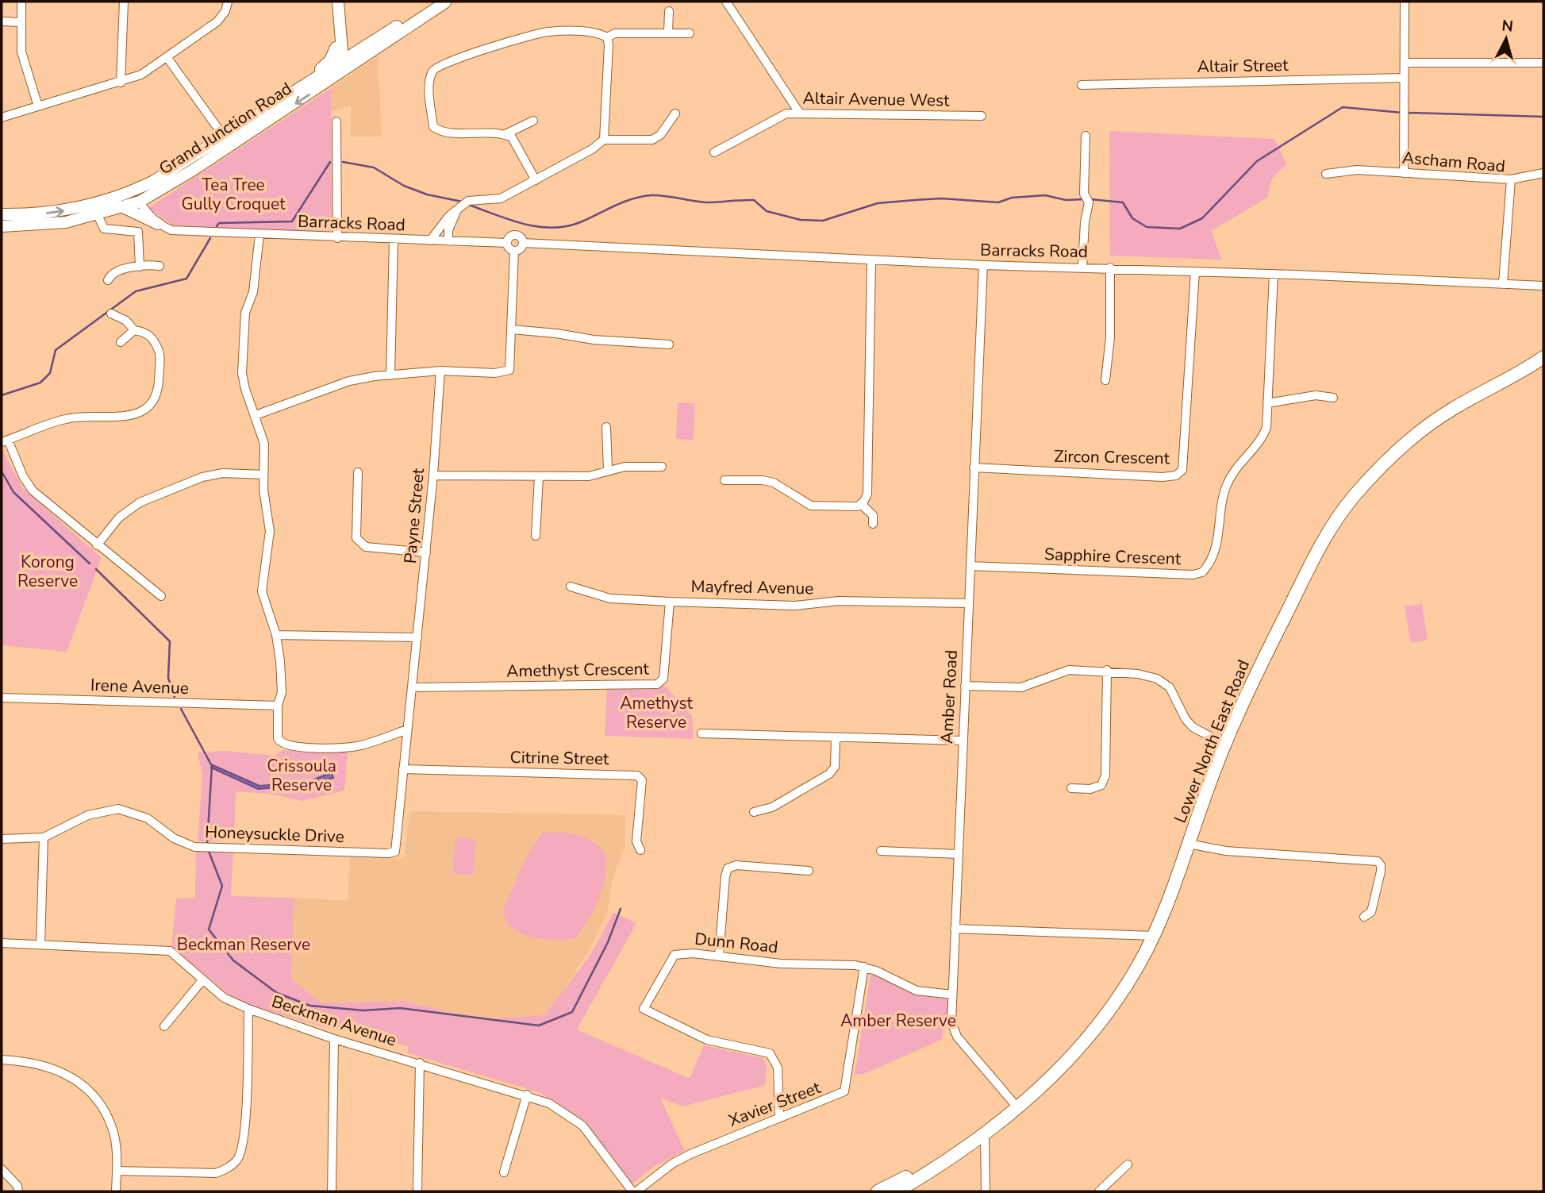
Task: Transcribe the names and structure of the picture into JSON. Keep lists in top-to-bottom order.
{
  "streets": {
    "main road": ["Grand Junction Road", "Lower North East Road"],
    "street": [
      "Altair Street",
      "Altair Avenue West",
      "Ascham Road",
      "Barracks Road",
      "Zircon Crescent",
      "Payne Street",
      "Sapphire Crescent",
      "Mayfred Avenue",
      "Amethyst Crescent",
      "Irene Avenue",
      "Amber Road",
      "Citrine Street",
      "Honeysuckle Drive",
      "Dunn Road",
      "Beckman Avenue",
      "Xavier Street"
    ]
  },
  "crossings": [
    ["Ascham Road", "Barracks Road"],
    ["Barracks Road", "Zircon Crescent"],
    ["Barracks Road", "Sapphire Crescent"],
    ["Barracks Road", "Amber Road"],
    ["Zircon Crescent", "Amber Road"],
    ["Payne Street", "Amethyst Crescent"],
    ["Payne Street", "Citrine Street"],
    ["Payne Street", "Honeysuckle Drive"],
    ["Sapphire Crescent", "Amber Road"],
    ["Mayfred Avenue", "Amethyst Crescent"],
    ["Mayfred Avenue", "Amber Road"],
    ["Amber Road", "Lower North East Road"],
    ["Amber Road", "Dunn Road"],
    ["Dunn Road", "Xavier Street"],
    ["Beckman Avenue", "Xavier Street"]
  ],
  "parks": [
    "Tea Tree Gully Croquet",
    "Korong Reserve",
    "Amethyst Reserve",
    "Crissoula Reserve",
    "Beckman Reserve",
    "Amber Reserve"
  ],
  "north": "top"
}
